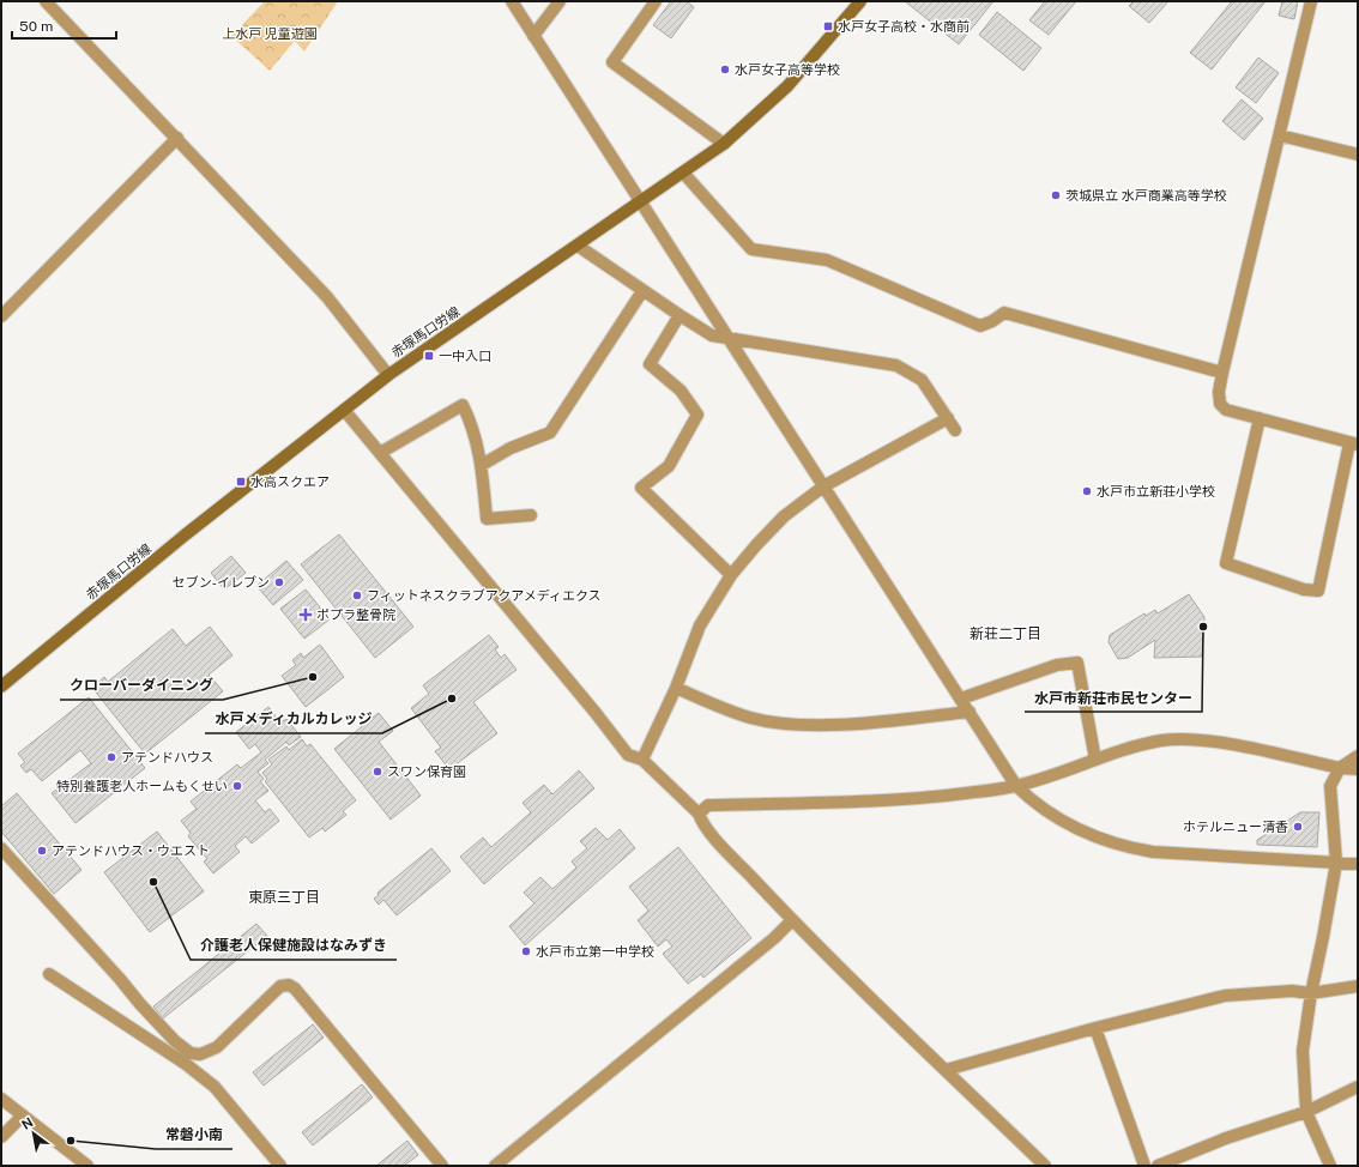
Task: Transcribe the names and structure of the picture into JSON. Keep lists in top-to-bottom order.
{
  "streets": {
    "main road": ["赤塚馬口労線"]
  },
  "districts": ["新荘二丁目", "東原三丁目"],
  "parks": ["上水戸 児童遊園"],
  "places": {
    "transit": ["水戸女子高校・水商前", "一中入口", "水高スクエア"],
    "other": [
      "水戸女子高等学校",
      "茨城県立 水戸商業高等学校",
      "水戸市立新荘小学校",
      "セブン-イレブン",
      "フィットネスクラブアクアメディエクス",
      "水戸市新荘市民センター",
      "クローバーダイニング",
      "水戸メディカルカレッジ",
      "アテンドハウス",
      "スワン保育園",
      "特別養護老人ホームもくせい",
      "ホテルニュー清香",
      "アテンドハウス・ウエスト",
      "介護老人保健施設はなみずき",
      "水戸市立第一中学校",
      "常磐小南"
    ],
    "health": ["ポプラ整骨院"]
  },
  "scale_bar": "50 m",
  "north": "top left"
}
